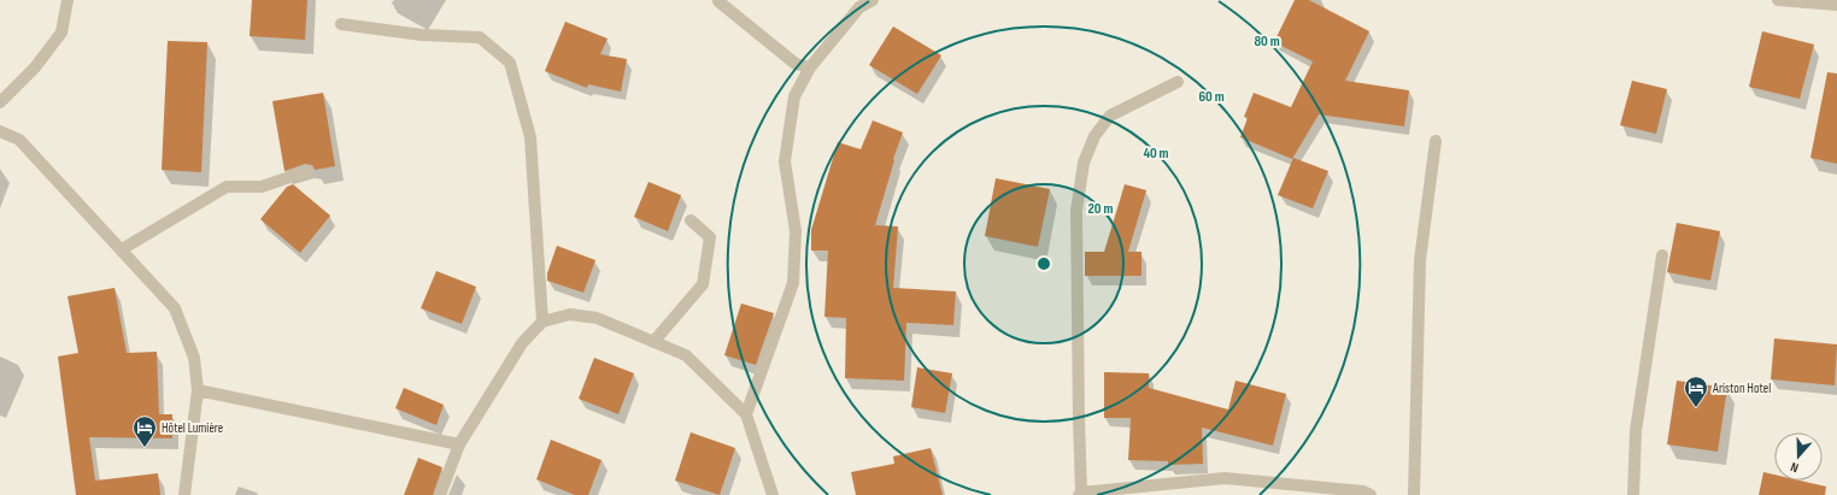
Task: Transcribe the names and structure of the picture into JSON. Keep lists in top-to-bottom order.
{
  "places": {
    "hotel": ["Ariston Hotel", "Hôtel Lumière"]
  },
  "north": "bottom",
  "rings": [
    "80 m",
    "60 m",
    "40 m",
    "20 m"
  ]
}
